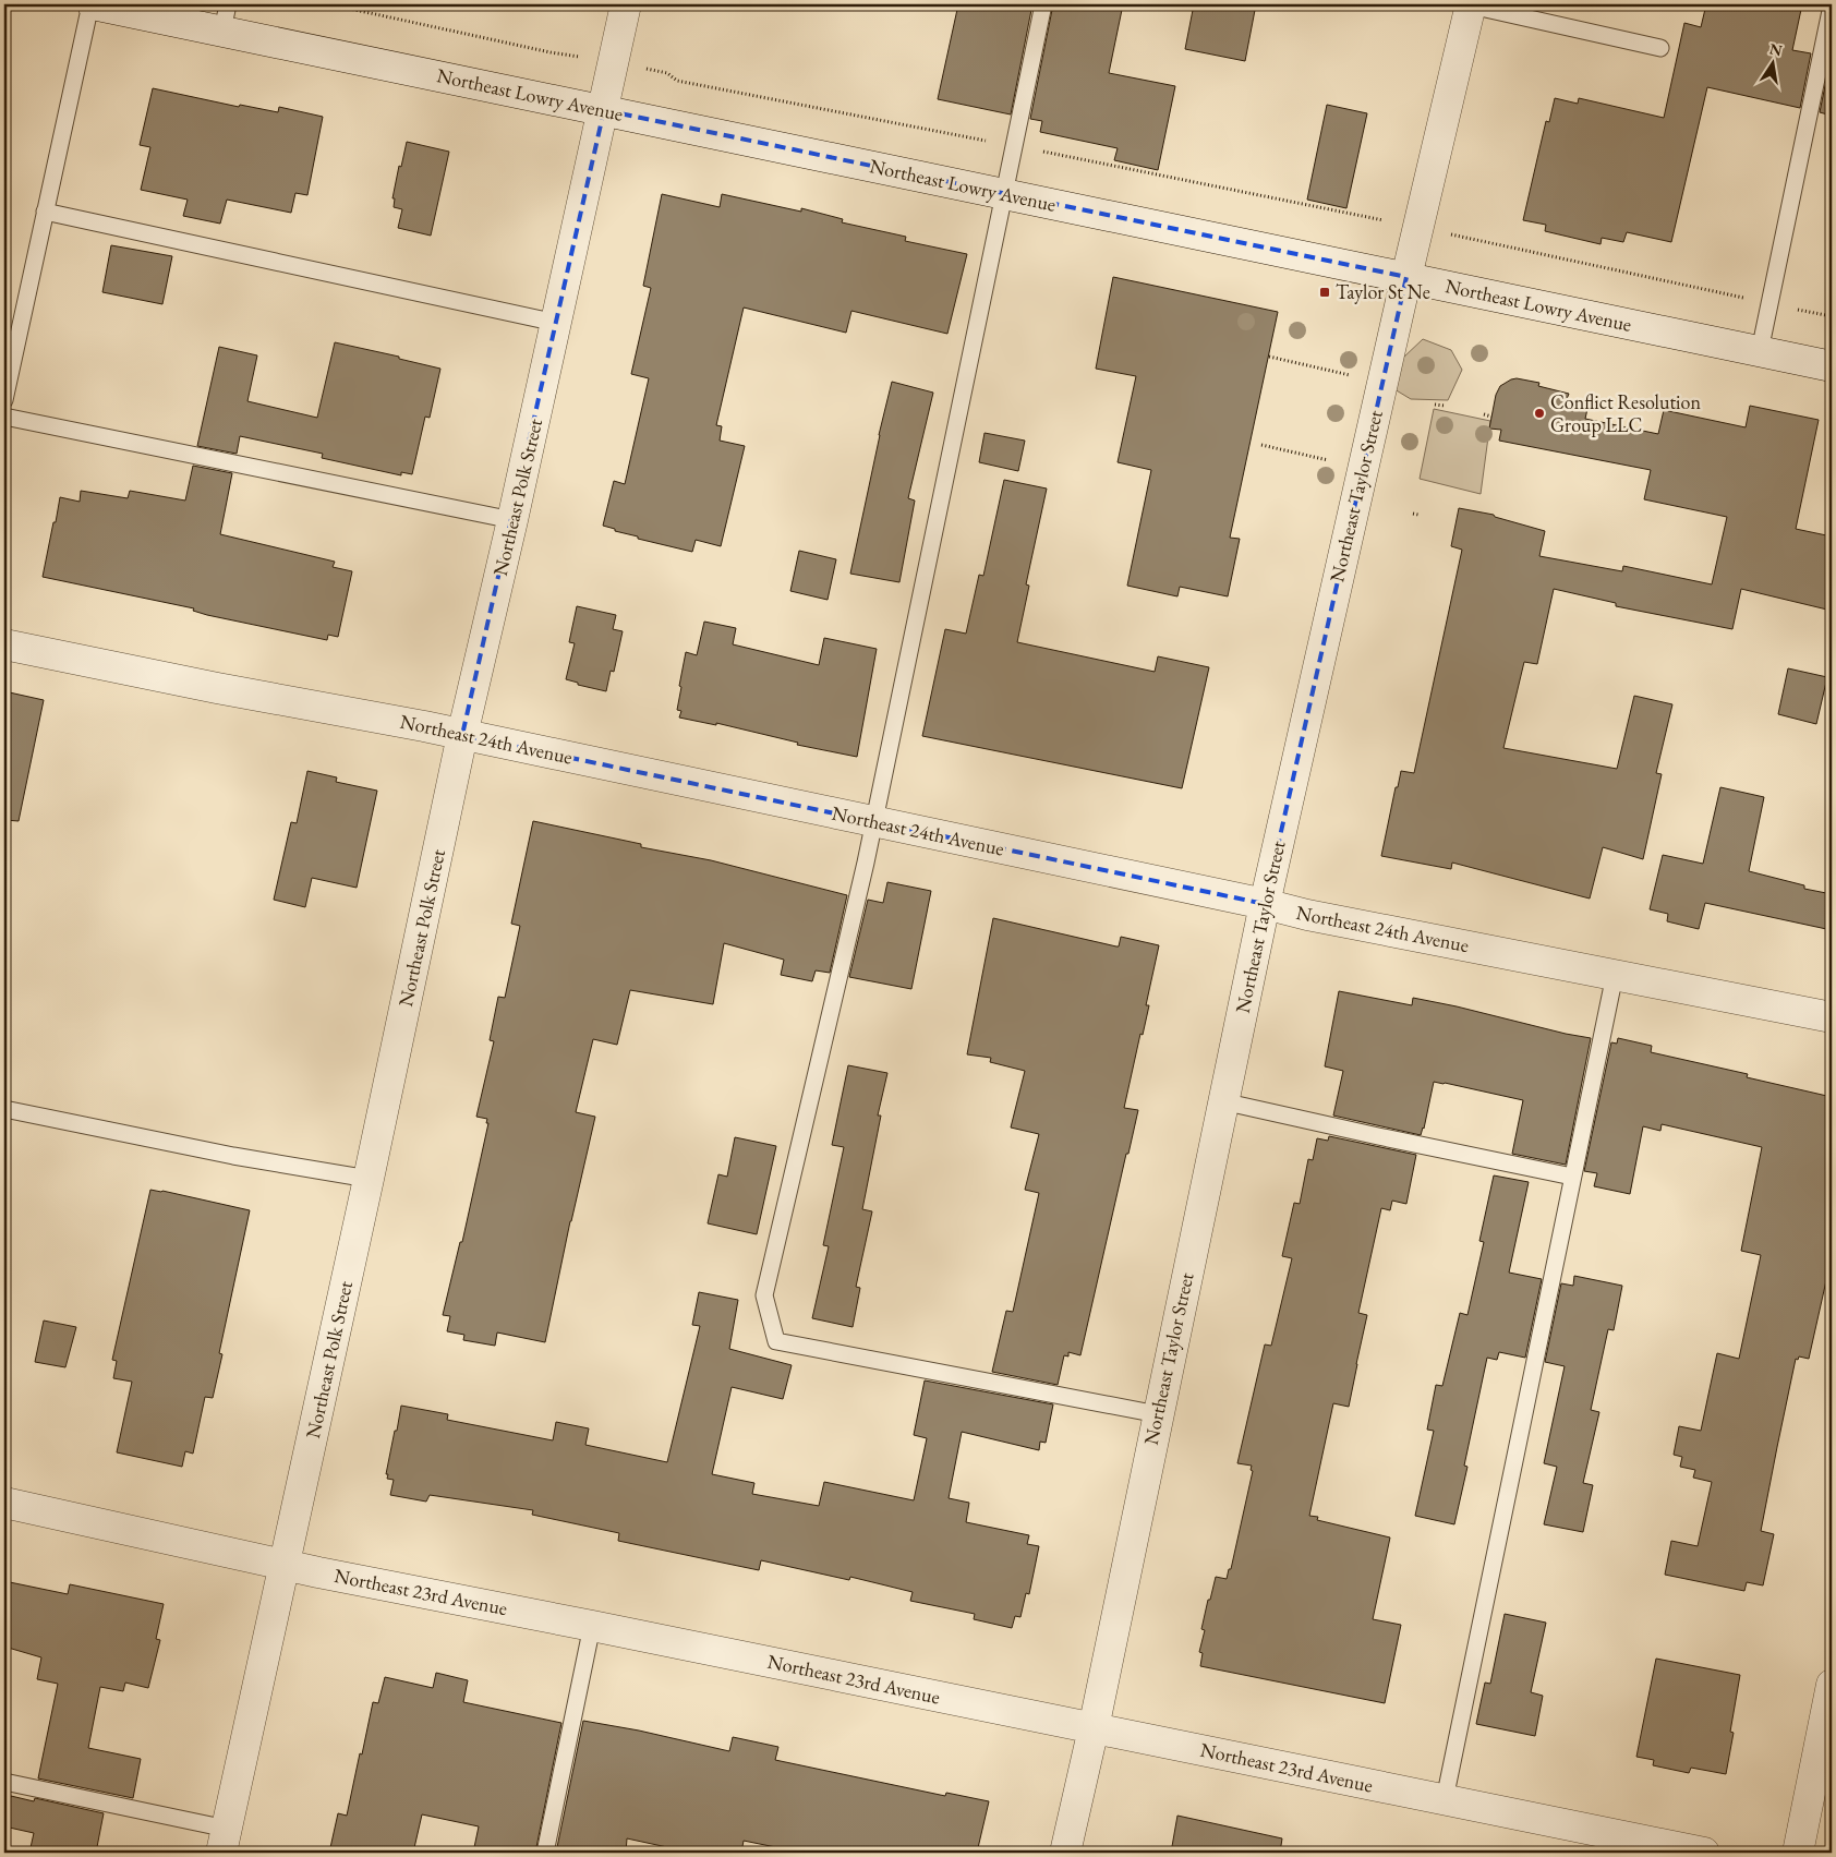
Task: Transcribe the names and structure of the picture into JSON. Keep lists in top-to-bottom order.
{
  "streets": {
    "street": [
      "Northeast Lowry Avenue",
      "Northeast Taylor Street",
      "Northeast Polk Street",
      "Northeast 24th Avenue",
      "Northeast 23rd Avenue"
    ]
  },
  "crossings": [
    ["Northeast Lowry Avenue", "Northeast Taylor Street"],
    ["Northeast Lowry Avenue", "Northeast Polk Street"],
    ["Northeast Taylor Street", "Northeast 24th Avenue"],
    ["Northeast Taylor Street", "Northeast 23rd Avenue"],
    ["Northeast Polk Street", "Northeast 24th Avenue"],
    ["Northeast Polk Street", "Northeast 23rd Avenue"]
  ],
  "places": {
    "transit": ["Taylor St Ne"],
    "other": ["Conflict Resolution Group LLC"]
  },
  "north": "top"
}
